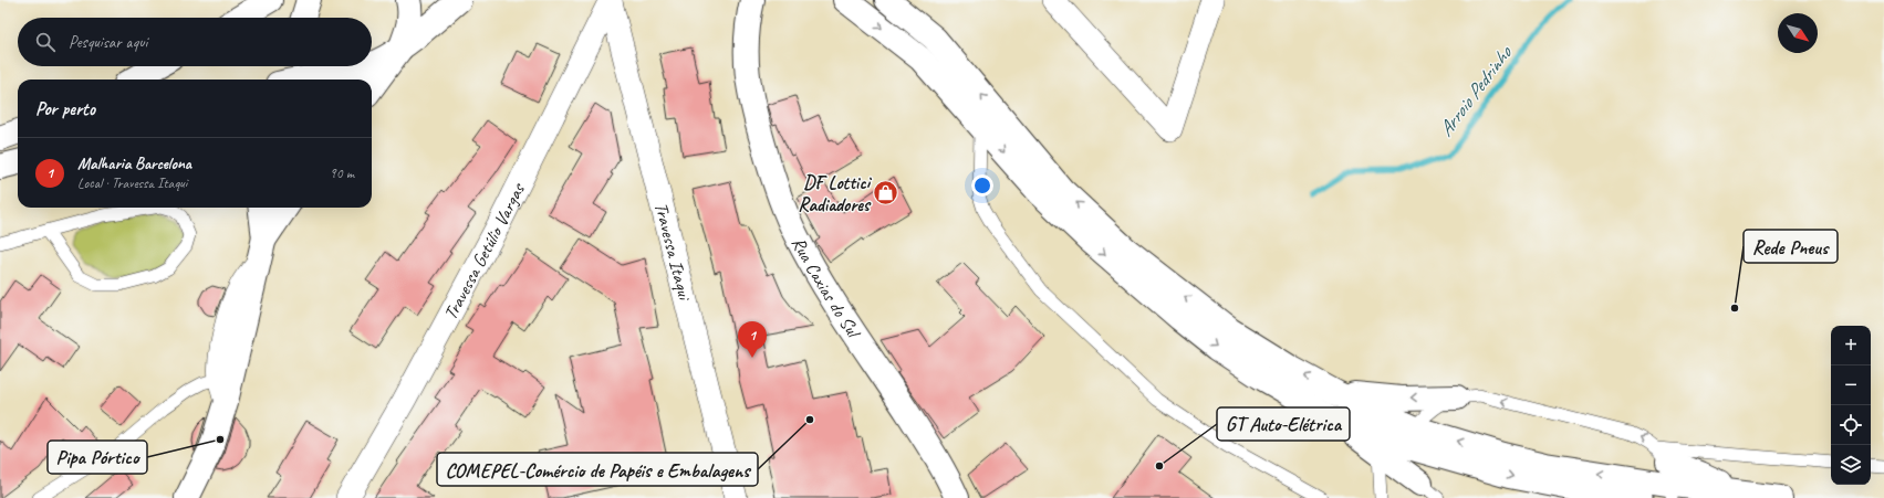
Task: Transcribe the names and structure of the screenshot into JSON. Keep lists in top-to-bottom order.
{
  "streets": {
    "main road": ["Rua Caxias do Sul"],
    "street": ["Travessa Itaqui", "Travessa Getúlio Vargas"]
  },
  "crossings": [
    ["Travessa Itaqui", "Travessa Getúlio Vargas"]
  ],
  "water": ["Arroio Pedrinho"],
  "places": {
    "shop": ["DF Lottici Radiadores"],
    "other": [
      "Rede Pneus",
      "COMEPEL-Comércio de Papéis e Embalagens",
      "Pipa Pórtico",
      "GT Auto-Elétrica"
    ]
  },
  "north": "bottom right",
  "page": {
    "search": "Pesquisar aqui",
    "heading": "Por perto",
    "list": [
      {
        "mark": "1",
        "name": "Malharia Barcelona",
        "note": "Local · Travessa Itaqui",
        "value": "90 m"
      }
    ],
    "pins": "1",
    "map_buttons": ["+", "−"]
  }
}
